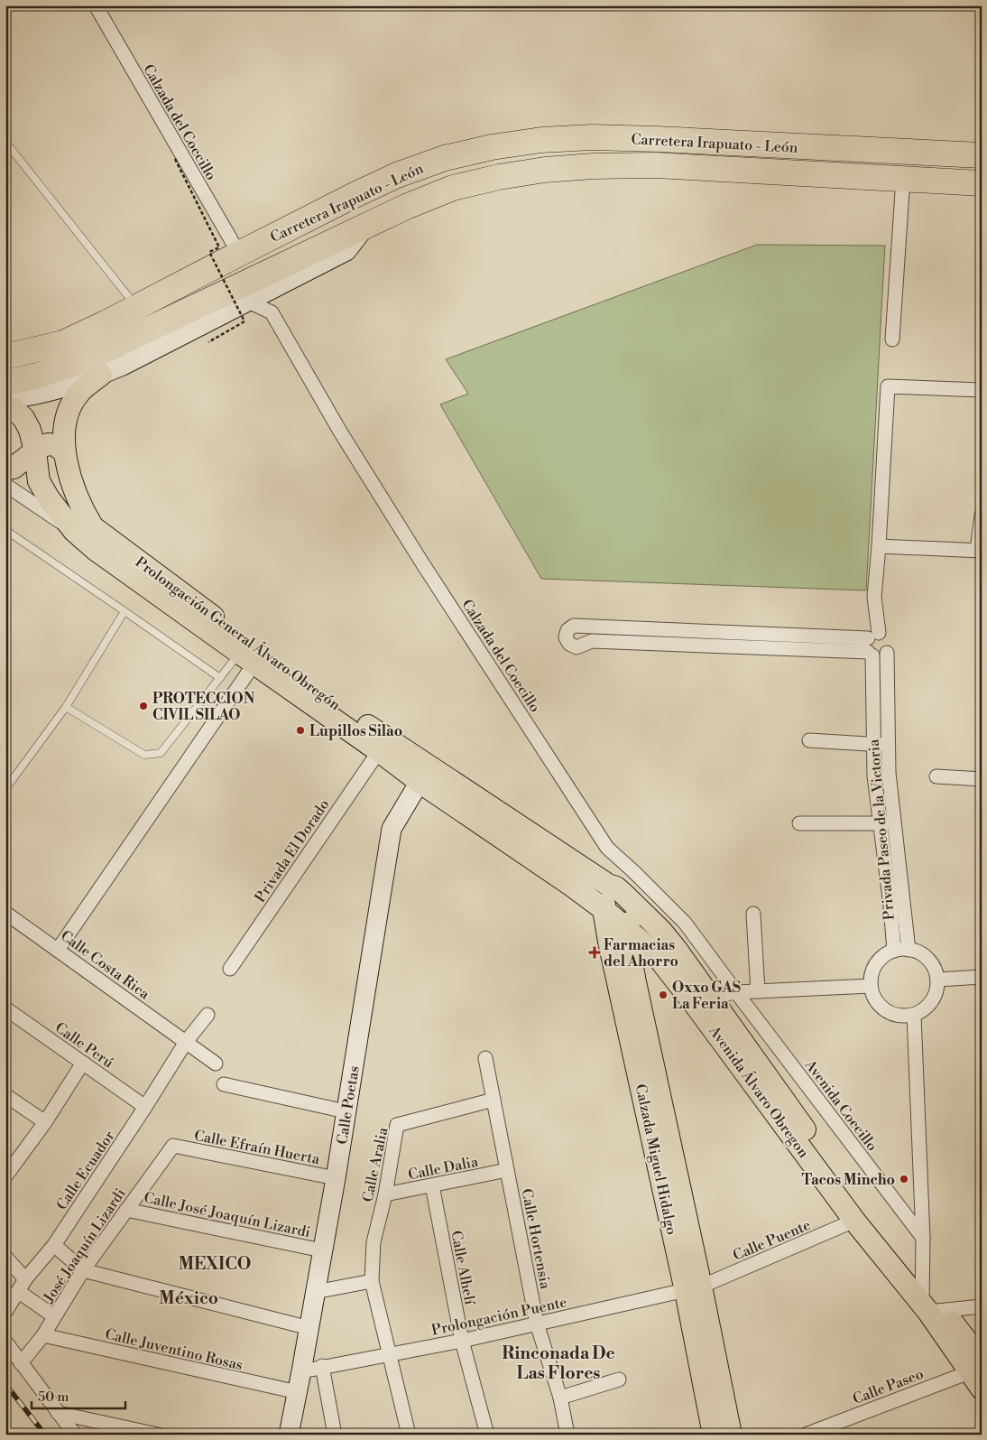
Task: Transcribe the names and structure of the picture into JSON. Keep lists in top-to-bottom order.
{
  "streets": {
    "highway": ["Carretera Irapuato - León"],
    "main road": ["Prolongación General Álvaro Obregón", "Avenida Álvaro Obregon", "Calzada Miguel Hidalgo"],
    "street": [
      "Calzada del Coecillo",
      "Privada Paseo de la Victoria",
      "Privada El Dorado",
      "Calle Costa Rica",
      "Calle Perú",
      "Calle Poetas",
      "Avenida Coecillo",
      "Calle Efraín Huerta",
      "Calle Aralia",
      "Calle Dalia",
      "Calle Ecuador",
      "Calle José Joaquín Lizardi",
      "Calle Hortensia",
      "Calle Puente",
      "José Joaquín Lizardi",
      "Calle Alhelí",
      "Prolongación Puente",
      "Calle Juventino Rosas",
      "Calle Paseo"
    ]
  },
  "crossings": [
    ["Calzada del Coecillo", "Carretera Irapuato - León"],
    ["Calzada del Coecillo", "Avenida Coecillo"],
    ["Prolongación General Álvaro Obregón", "Privada El Dorado"],
    ["Prolongación General Álvaro Obregón", "Avenida Álvaro Obregon"],
    ["Prolongación General Álvaro Obregón", "Calle Poetas"],
    ["Prolongación General Álvaro Obregón", "Calzada Miguel Hidalgo"],
    ["Calle Costa Rica", "Calle Ecuador"],
    ["Calle Perú", "Calle Ecuador"],
    ["Avenida Álvaro Obregon", "Calzada Miguel Hidalgo"],
    ["Avenida Álvaro Obregon", "Calle Puente"],
    ["Avenida Álvaro Obregon", "Calle Paseo"],
    ["Calle Poetas", "Calle Efraín Huerta"],
    ["Calle Poetas", "Calle José Joaquín Lizardi"],
    ["Calle Poetas", "Prolongación Puente"],
    ["Calle Poetas", "Calle Juventino Rosas"],
    ["Calle Efraín Huerta", "José Joaquín Lizardi"],
    ["Calzada Miguel Hidalgo", "Calle Puente"],
    ["Calzada Miguel Hidalgo", "Prolongación Puente"],
    ["Calle Aralia", "Calle Dalia"],
    ["Calle Aralia", "Calle Hortensia"],
    ["Calle Aralia", "Prolongación Puente"],
    ["Calle Dalia", "Calle Hortensia"],
    ["Calle Dalia", "Calle Alhelí"],
    ["Calle José Joaquín Lizardi", "José Joaquín Lizardi"],
    ["Calle Hortensia", "Prolongación Puente"],
    ["Calle Puente", "Prolongación Puente"],
    ["José Joaquín Lizardi", "Calle Juventino Rosas"],
    ["Calle Alhelí", "Prolongación Puente"]
  ],
  "districts": ["MEXICO", "México", "Rinconada De Las Flores"],
  "places": {
    "other": [
      "PROTECCION CIVIL SILAO",
      "Lupillos Silao",
      "Oxxo GAS La Feria",
      "Tacos Mincho"
    ],
    "health": ["Farmacias del Ahorro"]
  },
  "scale_bar": "50 m"
}
